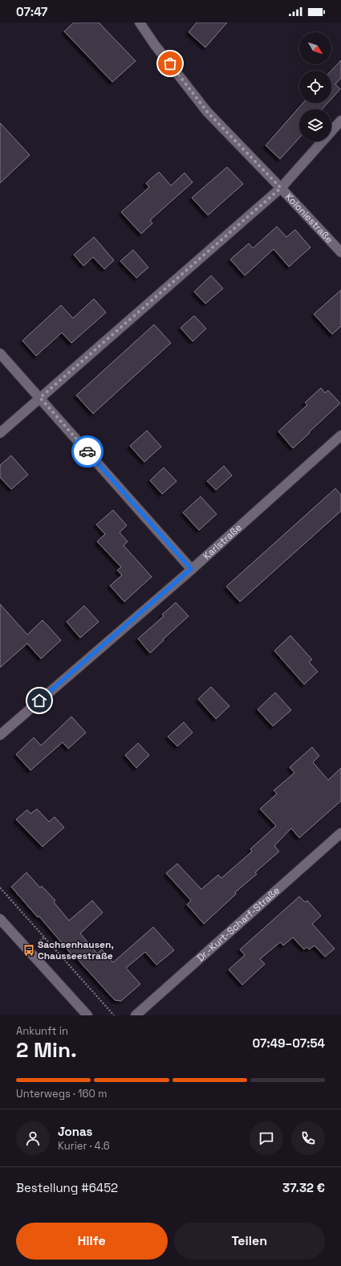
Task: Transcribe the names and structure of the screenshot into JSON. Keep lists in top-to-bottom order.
{
  "streets": {
    "street": ["Koloniestraße", "Karlstraße", "Dr.-Kurt-Scharf-Straße"]
  },
  "places": {
    "bus stop": ["Sachsenhausen, Chausseestraße"]
  },
  "north": "bottom right",
  "page": {
    "status": "07:47",
    "heading": ["2 Min.", "Ankunft in", "07:49–07:54"],
    "panel": [
      "Jonas",
      "Kurier · 4.6",
      "Bestellung #6452",
      "37.32 €"
    ],
    "bar": "Unterwegs · 160 m",
    "buttons": ["Hilfe", "Teilen"]
  }
}
